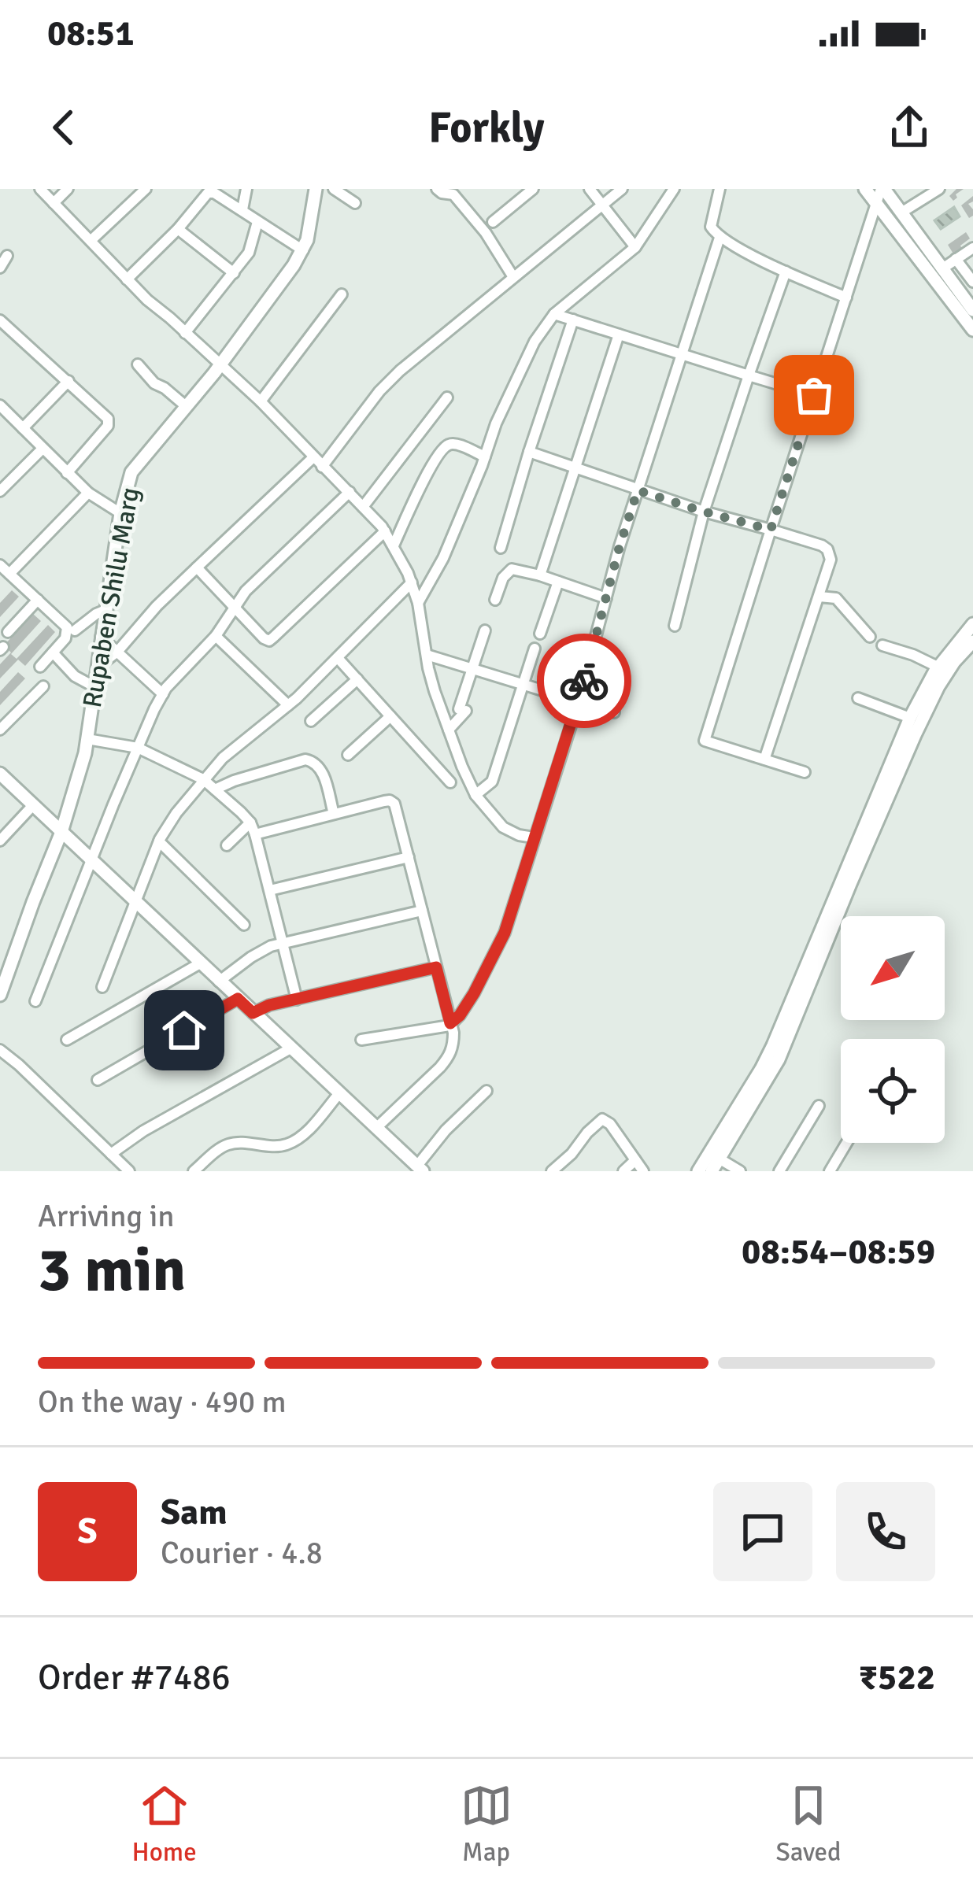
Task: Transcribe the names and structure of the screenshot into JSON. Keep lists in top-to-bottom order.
{
  "streets": {
    "street": ["Rupaben Shilu Marg"]
  },
  "north": "bottom left",
  "page": {
    "status": "08:51",
    "header": "Forkly",
    "heading": ["3 min", "Arriving in", "08:54–08:59"],
    "panel": [
      "Sam",
      "Courier · 4.8",
      "Order #7486",
      "₹522"
    ],
    "bar": "On the way · 490 m",
    "round": "S",
    "tabs": ["Home", "Map", "Saved"]
  }
}
